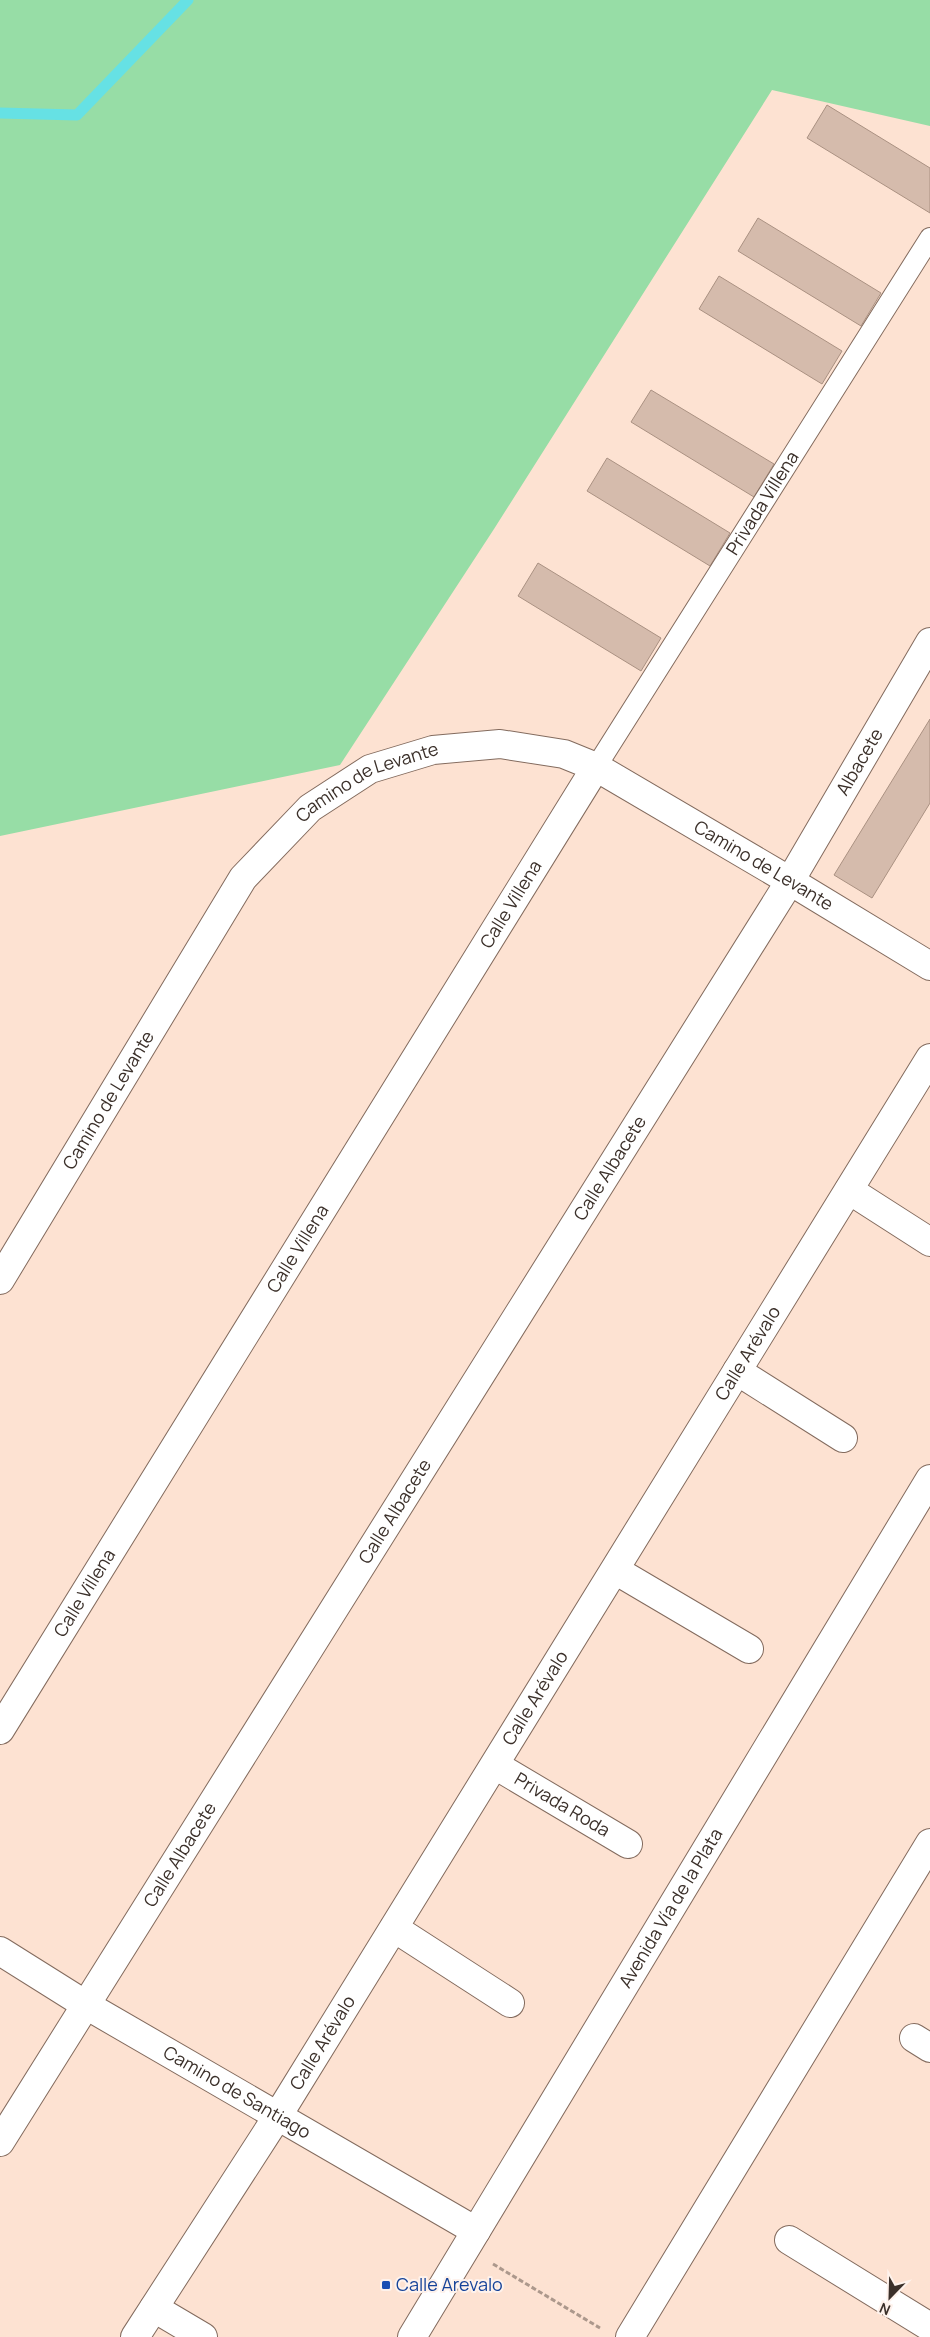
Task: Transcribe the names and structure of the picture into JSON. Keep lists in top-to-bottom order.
{
  "streets": {
    "street": [
      "Albacete",
      "Camino de Levante",
      "Calle Villena",
      "Calle Albacete",
      "Calle Arévalo",
      "Privada Roda",
      "Avenida Vía de la Plata",
      "Camino de Santiago"
    ],
    "lane": ["Privada Villena"]
  },
  "crossings": [
    ["Privada Villena", "Camino de Levante"],
    ["Privada Villena", "Calle Villena"],
    ["Albacete", "Camino de Levante"],
    ["Albacete", "Calle Albacete"],
    ["Camino de Levante", "Calle Villena"],
    ["Camino de Levante", "Calle Albacete"],
    ["Calle Albacete", "Camino de Santiago"],
    ["Calle Arévalo", "Privada Roda"],
    ["Calle Arévalo", "Camino de Santiago"],
    ["Avenida Vía de la Plata", "Camino de Santiago"]
  ],
  "places": {
    "transit": ["Calle Arevalo"]
  },
  "north": "bottom left"
}
